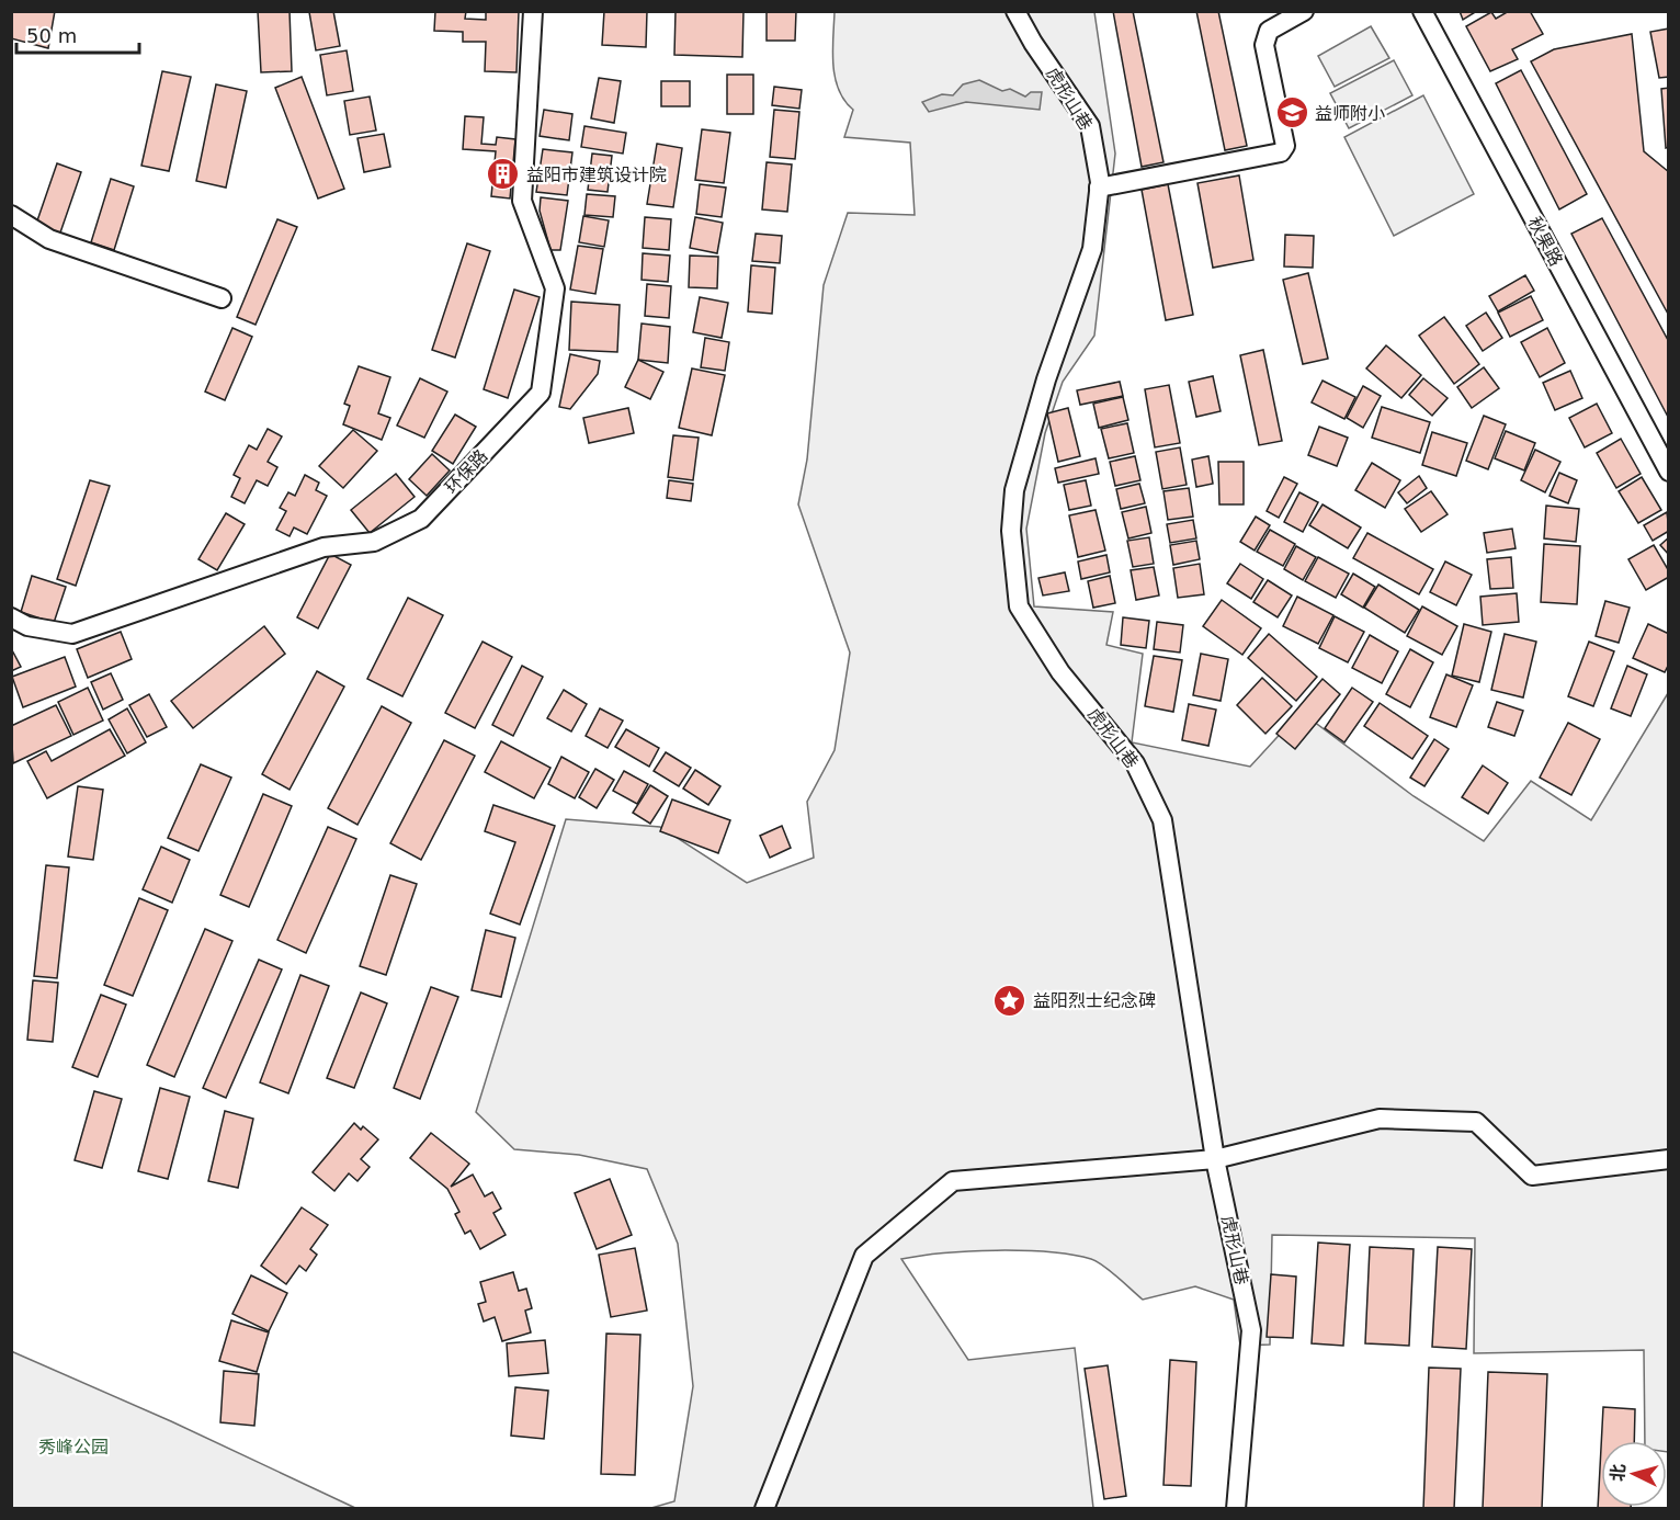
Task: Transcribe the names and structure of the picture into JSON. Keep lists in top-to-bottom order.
{
  "streets": {
    "street": ["虎形山巷", "秋果路", "环保路"]
  },
  "parks": ["秀峰公园"],
  "places": {
    "school or university": ["益师附小"],
    "building": ["益阳市建筑设计院"],
    "place": ["益阳烈士纪念碑"]
  },
  "scale_bar": "50 m",
  "north": "left"
}
